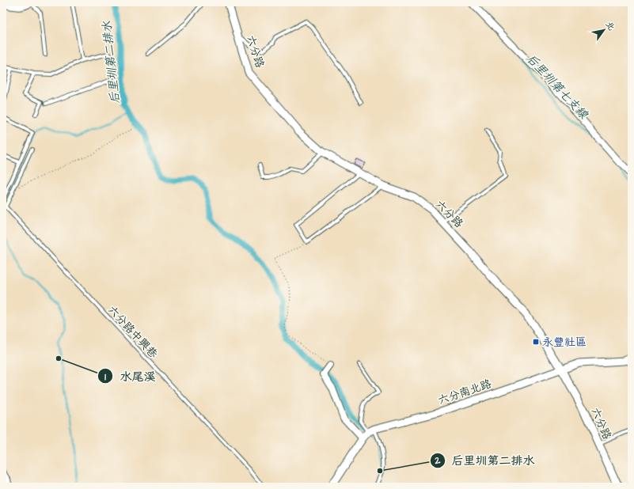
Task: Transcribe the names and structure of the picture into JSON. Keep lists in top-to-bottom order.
{
  "streets": {
    "street": ["六分路", "六分南北路"],
    "lane": ["六分路中興巷"]
  },
  "crossings": [
    ["六分路", "六分南北路"]
  ],
  "water": ["后里圳第二排水", "后里圳第七支線"],
  "places": {
    "transit": ["永豐社區"],
    "other": ["水尾溪", "后里圳第二排水"]
  },
  "north": "top right"
}
